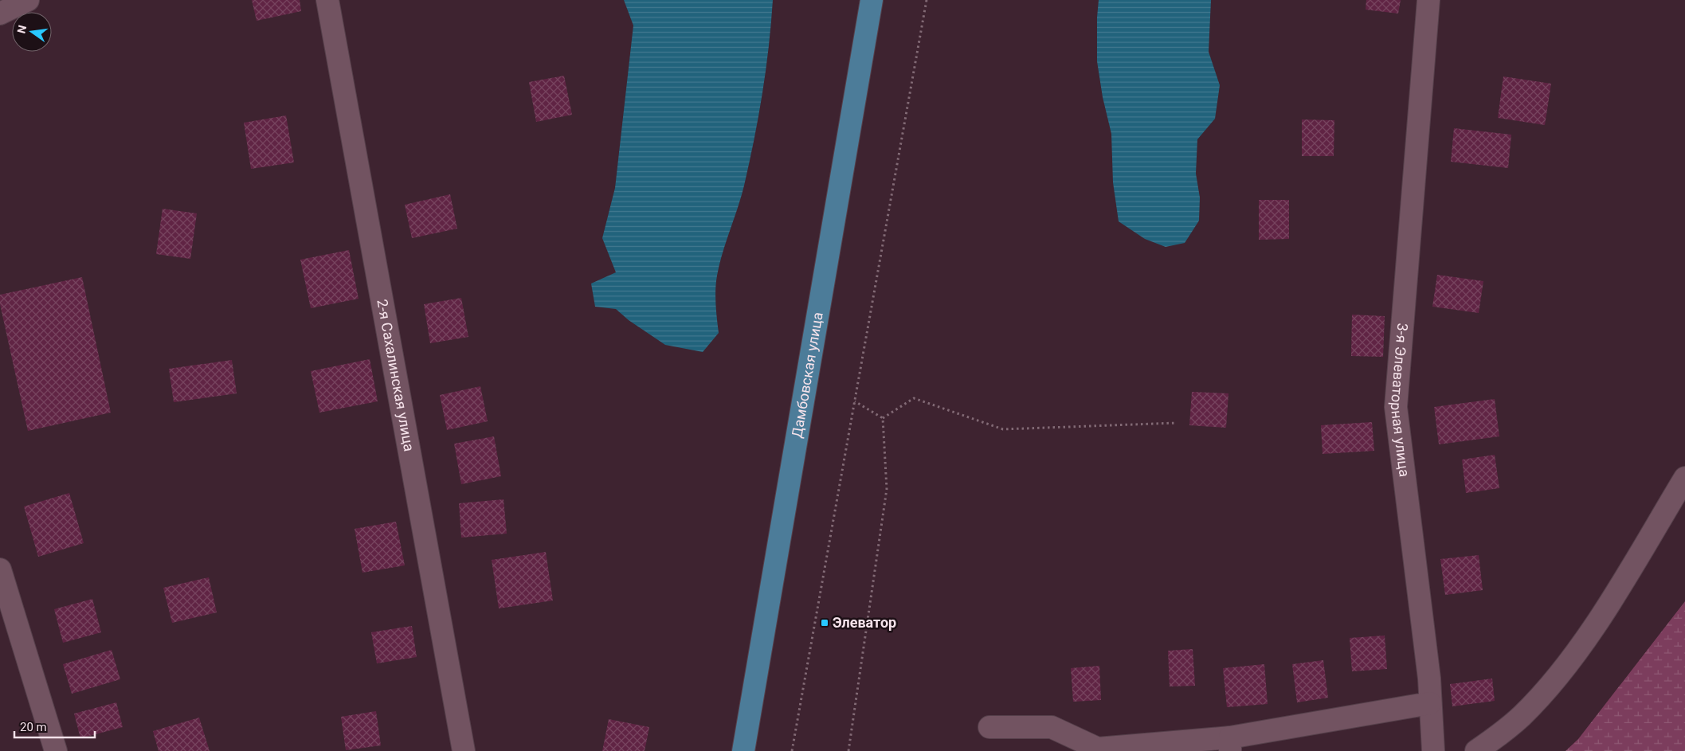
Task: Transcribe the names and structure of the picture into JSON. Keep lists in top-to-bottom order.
{
  "streets": {
    "main road": ["Дамбовская улица"],
    "street": ["2-я Сахалинская улица", "3-я Элеваторная улица"]
  },
  "places": {
    "transit": ["Элеватор"]
  },
  "scale_bar": "20 m",
  "north": "left"
}
